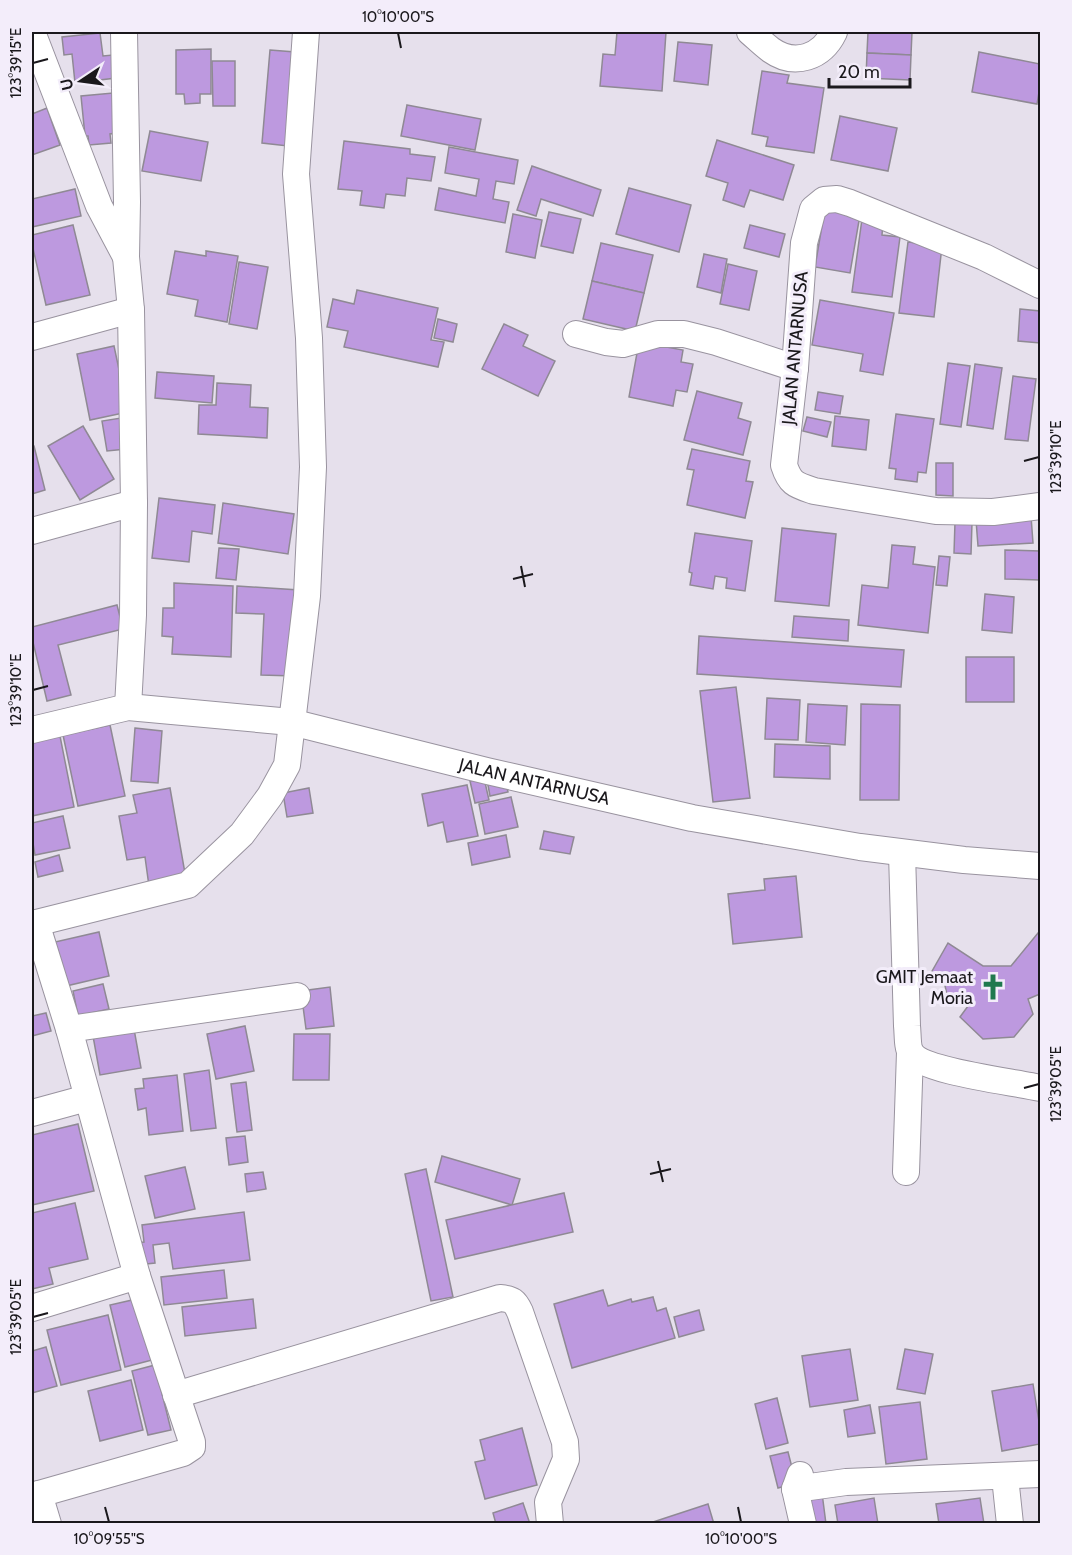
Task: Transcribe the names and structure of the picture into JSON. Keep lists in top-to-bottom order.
{
  "streets": {
    "street": ["JALAN ANTARNUSA"]
  },
  "places": {
    "church": ["GMIT Jemaat Moria"]
  },
  "scale_bar": "20 m",
  "north": "left",
  "coordinates": [
    "10°10'00\"S",
    "123°39'15\"E",
    "123°39'10\"E",
    "123°39'05\"E",
    "10°09'55\"S"
  ]
}
